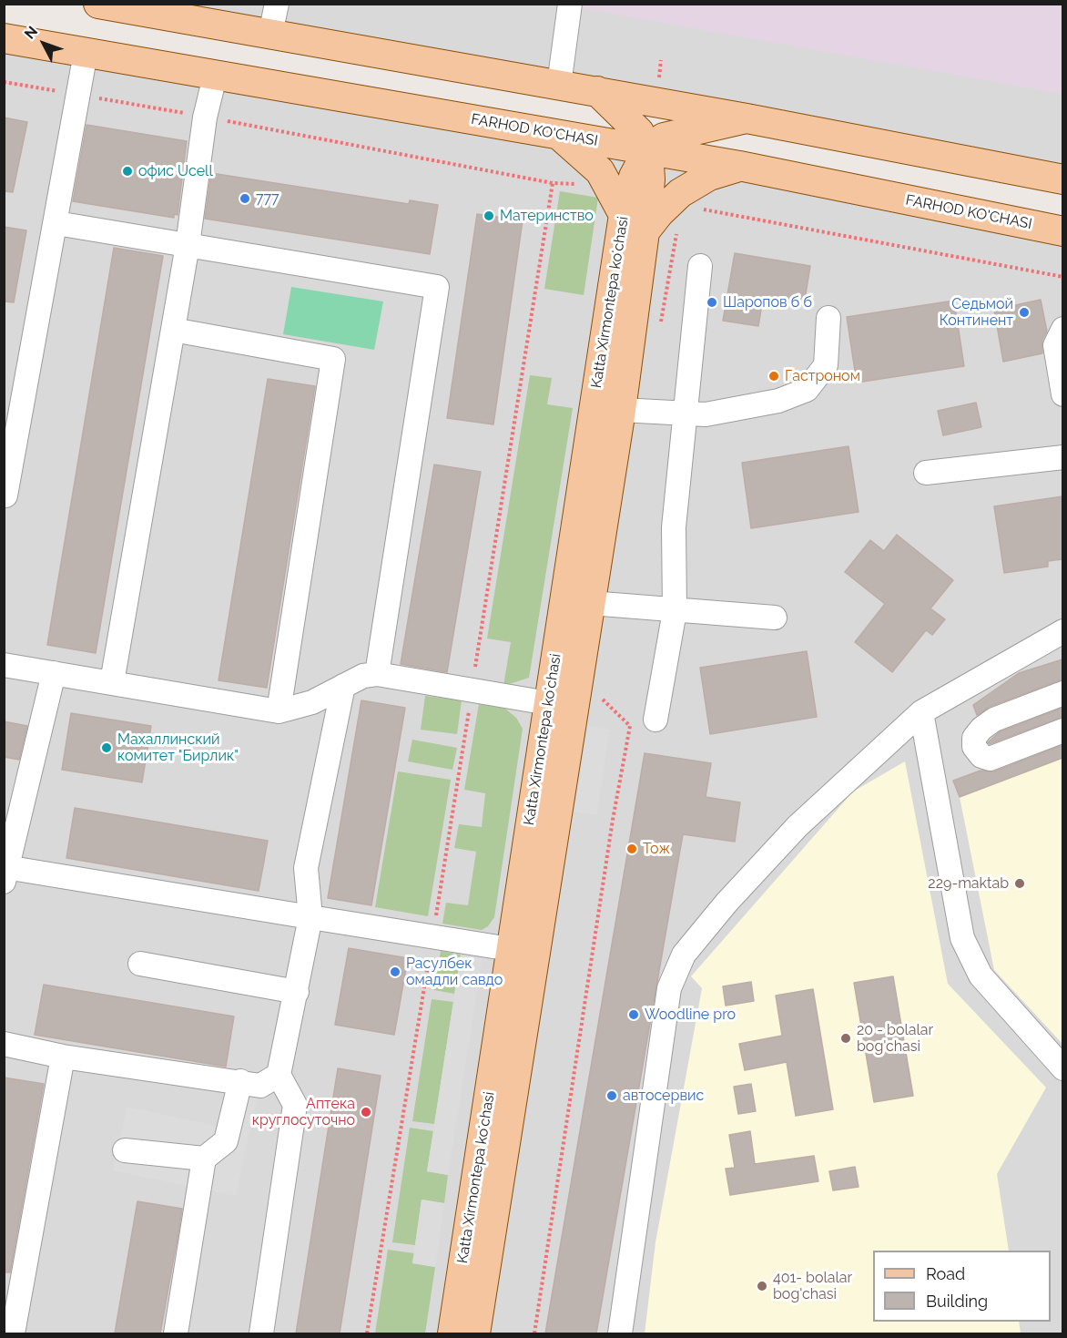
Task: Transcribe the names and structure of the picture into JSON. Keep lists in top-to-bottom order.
{
  "streets": {
    "main road": ["FARHOD KO'CHASI", "Katta Xirmontepa koʻchasi"]
  },
  "crossings": [
    ["FARHOD KO'CHASI", "Katta Xirmontepa koʻchasi"]
  ],
  "places": [
    "офис Ucell",
    "777",
    "Материнство",
    "Шаропов б б",
    "Седьмой Континент",
    "Гастроном",
    "Махаллинский комитет \"Бирлик\"",
    "Тож",
    "229-maktab",
    "Расулбек омадли савдо",
    "Woodline pro",
    "20 - bolalar bog'chasi",
    "автосервис",
    "Аптека круглосуточно",
    "401- bolalar bog'chasi"
  ],
  "legend": ["Road", "Building"],
  "north": "top left"
}
